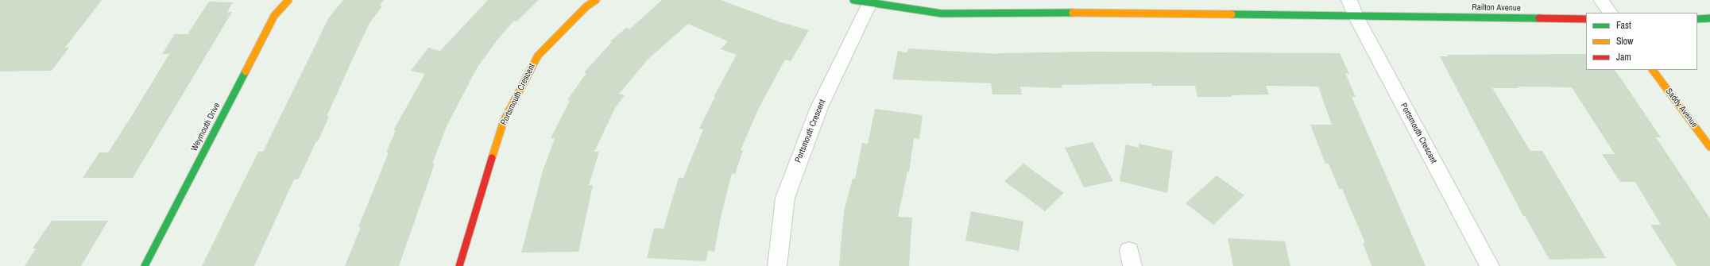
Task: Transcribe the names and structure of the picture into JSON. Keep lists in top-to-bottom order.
{
  "streets": {
    "street": [
      "Railton Avenue",
      "Portsmouth Crescent",
      "Saddy Avenue",
      "Weymouth Drive"
    ]
  },
  "crossings": [
    ["Railton Avenue", "Portsmouth Crescent"]
  ],
  "legend": ["Fast", "Slow", "Jam"]
}
